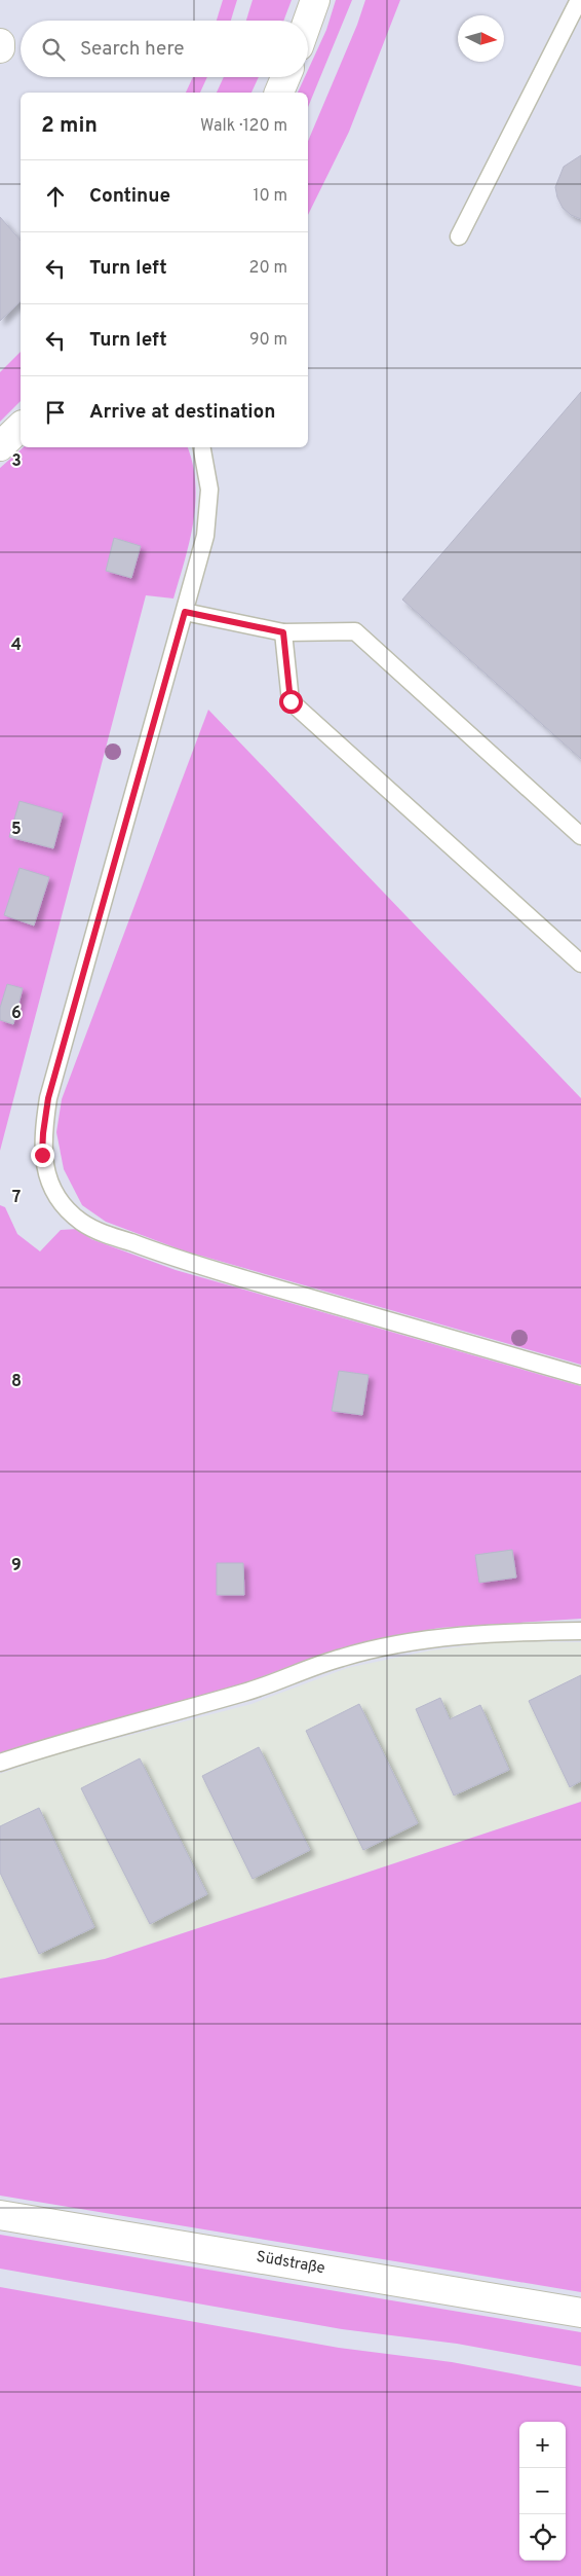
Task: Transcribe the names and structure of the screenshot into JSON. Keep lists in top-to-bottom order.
{
  "streets": {
    "street": ["Südstraße"]
  },
  "north": "right",
  "page": {
    "search": "Search here",
    "heading": ["2 min", "Walk · 120 m"],
    "list": [
      ["Continue", "10 m"],
      ["Turn left", "20 m"],
      ["Turn left", "90 m"],
      "Arrive at destination"
    ],
    "map_buttons": ["+", "−"]
  },
  "grid": {
    "rows": [
      "3",
      "4",
      "5",
      "6",
      "7",
      "8",
      "9"
    ]
  }
}
